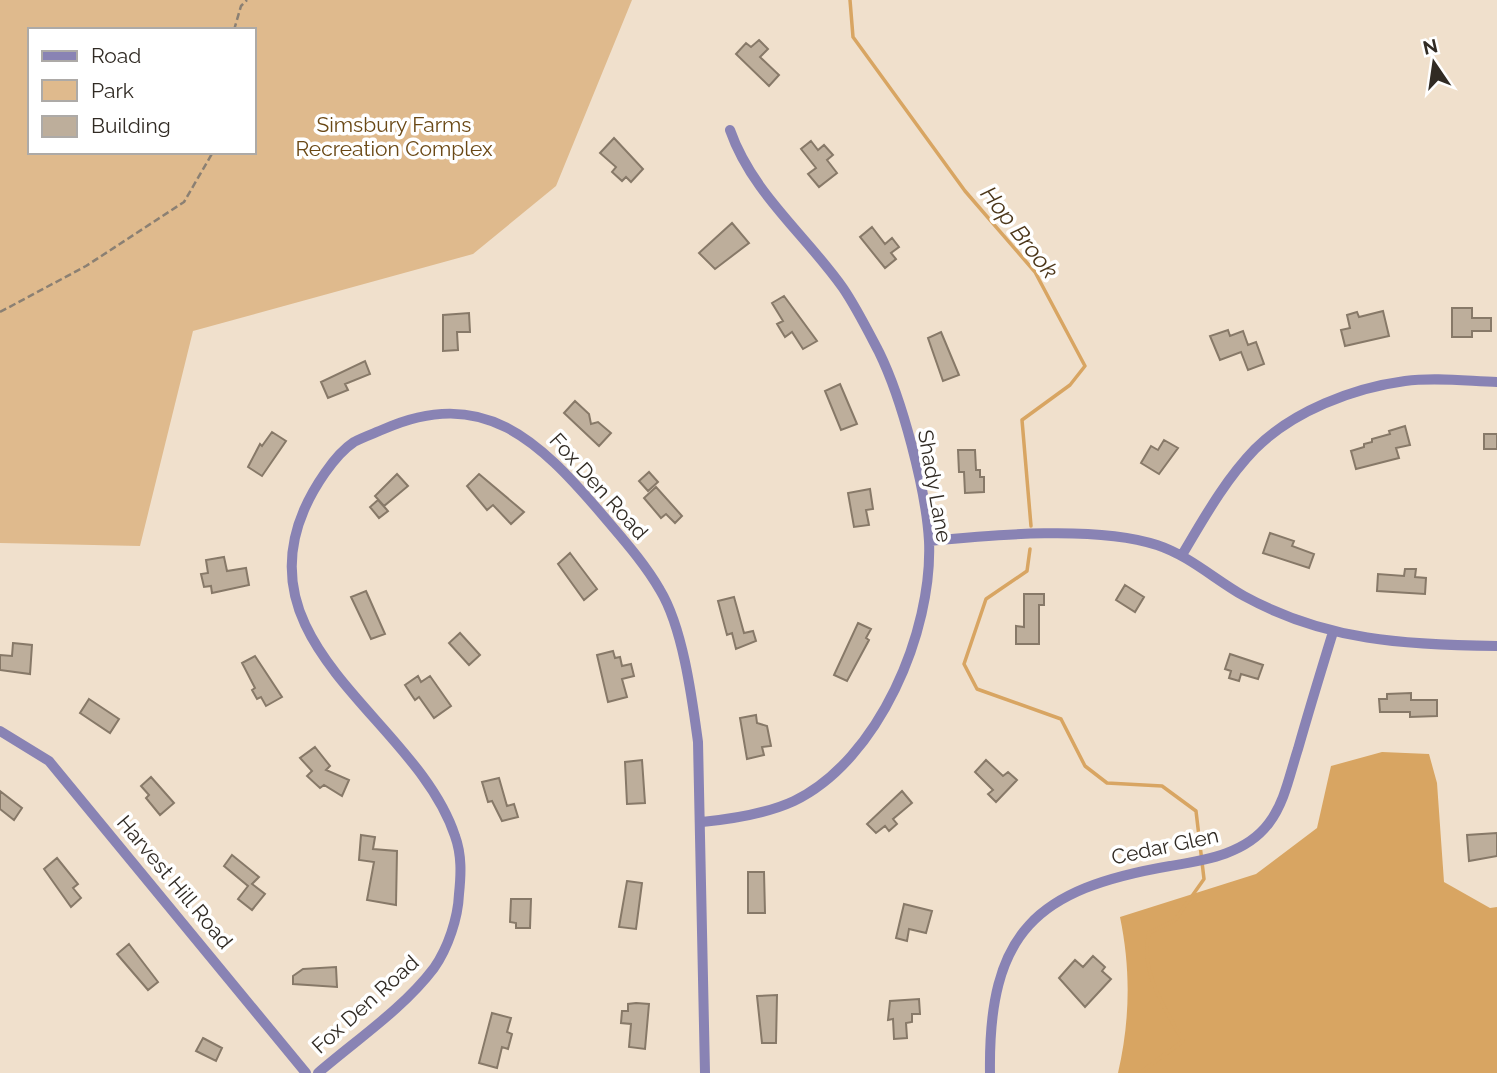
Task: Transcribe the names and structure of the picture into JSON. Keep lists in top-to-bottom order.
{
  "streets": {
    "street": [
      "Fox Den Road",
      "Shady Lane",
      "Cedar Glen",
      "Harvest Hill Road"
    ]
  },
  "crossings": [
    ["Fox Den Road", "Shady Lane"]
  ],
  "water": ["Hop Brook"],
  "parks": ["Simsbury Farms Recreation Complex"],
  "legend": ["Road", "Park", "Building"],
  "north": "top"
}
